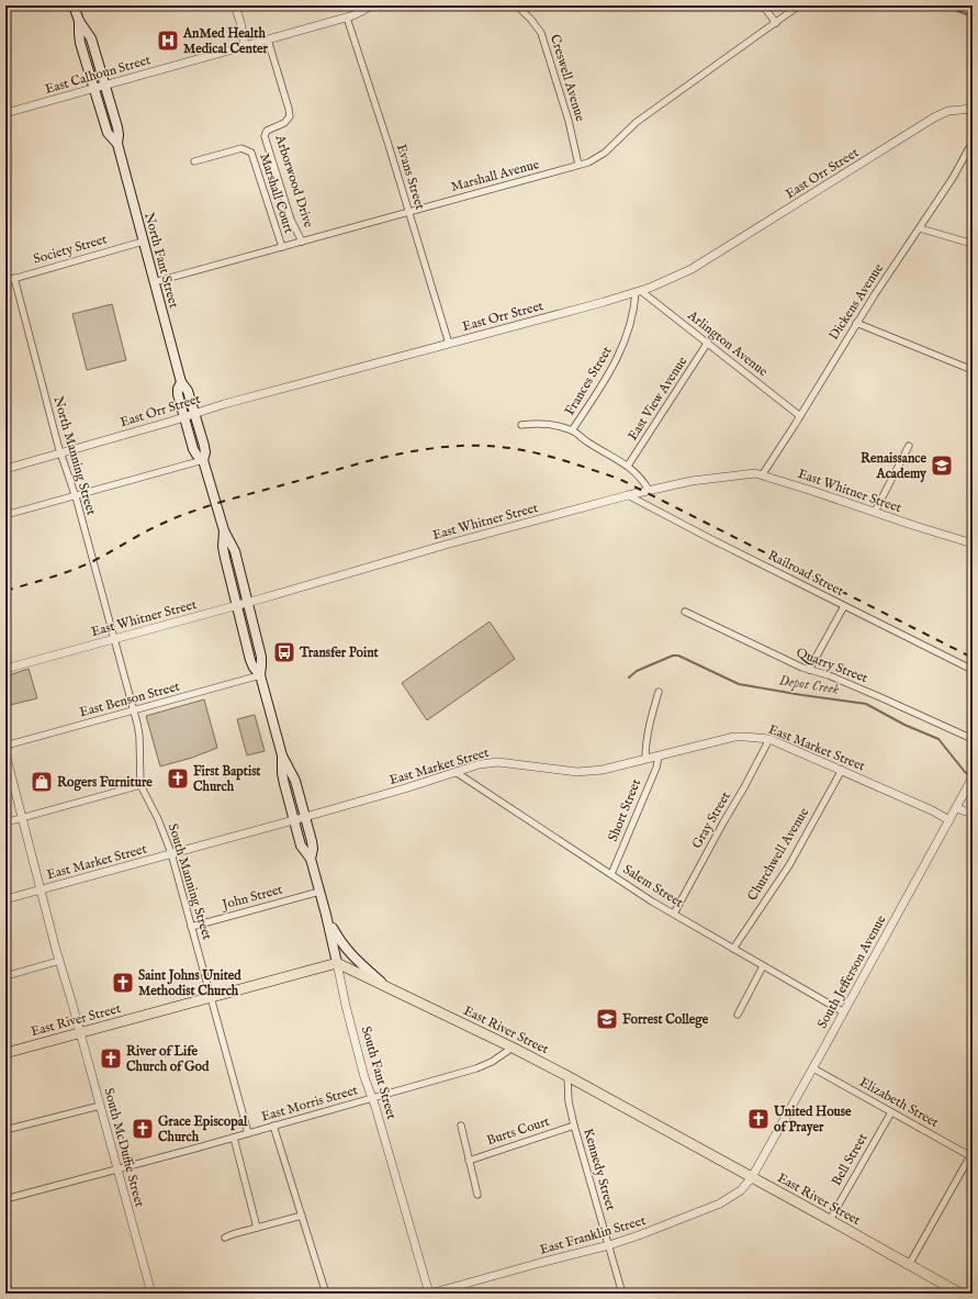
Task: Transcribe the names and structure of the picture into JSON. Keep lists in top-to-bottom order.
{
  "streets": {
    "main road": ["North Fant Street", "East River Street", "South Fant Street"],
    "street": [
      "East Calhoun Street",
      "Creswell Avenue",
      "East Orr Street",
      "Marshall Avenue",
      "Evans Street",
      "Arborwood Drive",
      "Marshall Court",
      "Society Street",
      "Dickens Avenue",
      "Arlington Avenue",
      "Frances Street",
      "East View Avenue",
      "North Manning Street",
      "East Whitner Street",
      "Railroad Street",
      "Quarry Street",
      "East Benson Street",
      "East Market Street",
      "Short Street",
      "Gray Street",
      "Churchwell Avenue",
      "South Manning Street",
      "Salem Street",
      "John Street",
      "South Jefferson Avenue",
      "Elizabeth Street",
      "East Morris Street",
      "Burts Court",
      "South McDuffie Street",
      "Bell Street",
      "Kennedy Street",
      "East Franklin Street"
    ]
  },
  "crossings": [
    ["East Calhoun Street", "Evans Street"],
    ["East Calhoun Street", "Arborwood Drive"],
    ["East Calhoun Street", "North Fant Street"],
    ["Creswell Avenue", "Marshall Avenue"],
    ["East Orr Street", "Evans Street"],
    ["East Orr Street", "North Fant Street"],
    ["East Orr Street", "Arlington Avenue"],
    ["East Orr Street", "Frances Street"],
    ["East Orr Street", "North Manning Street"],
    ["Marshall Avenue", "Evans Street"],
    ["Marshall Avenue", "Arborwood Drive"],
    ["Marshall Avenue", "Marshall Court"],
    ["Marshall Avenue", "North Fant Street"],
    ["Society Street", "North Fant Street"],
    ["Society Street", "North Manning Street"],
    ["North Fant Street", "East Whitner Street"],
    ["North Fant Street", "South Fant Street"],
    ["Dickens Avenue", "Arlington Avenue"],
    ["Dickens Avenue", "East Whitner Street"],
    ["Arlington Avenue", "Frances Street"],
    ["Arlington Avenue", "East View Avenue"],
    ["Frances Street", "East View Avenue"],
    ["Frances Street", "East Whitner Street"],
    ["North Manning Street", "East Whitner Street"],
    ["North Manning Street", "South Manning Street"],
    ["East Whitner Street", "Railroad Street"],
    ["East Whitner Street", "South Manning Street"],
    ["East Whitner Street", "South Fant Street"],
    ["East Benson Street", "South Manning Street"],
    ["East Benson Street", "South Fant Street"],
    ["East Market Street", "Short Street"],
    ["East Market Street", "Gray Street"],
    ["East Market Street", "Churchwell Avenue"],
    ["East Market Street", "South Manning Street"],
    ["East Market Street", "Salem Street"],
    ["East Market Street", "South Jefferson Avenue"],
    ["East Market Street", "South Fant Street"],
    ["East Market Street", "South McDuffie Street"],
    ["Short Street", "Salem Street"],
    ["Gray Street", "Salem Street"],
    ["Churchwell Avenue", "Salem Street"],
    ["South Manning Street", "John Street"],
    ["South Manning Street", "East River Street"],
    ["South Manning Street", "East Morris Street"],
    ["Salem Street", "South Jefferson Avenue"],
    ["John Street", "South Fant Street"],
    ["South Jefferson Avenue", "East River Street"],
    ["South Jefferson Avenue", "Elizabeth Street"],
    ["South Jefferson Avenue", "East Franklin Street"],
    ["East River Street", "South Fant Street"],
    ["East River Street", "East Morris Street"],
    ["East River Street", "South McDuffie Street"],
    ["East River Street", "Bell Street"],
    ["East River Street", "Kennedy Street"],
    ["East River Street", "East Franklin Street"],
    ["South Fant Street", "East Morris Street"],
    ["South Fant Street", "East Franklin Street"],
    ["Elizabeth Street", "Bell Street"],
    ["East Morris Street", "South McDuffie Street"],
    ["Burts Court", "Kennedy Street"],
    ["Kennedy Street", "East Franklin Street"]
  ],
  "water": ["Depot Creek"],
  "places": {
    "hospital": ["AnMed Health Medical Center"],
    "school or university": ["Renaissance Academy", "Forrest College"],
    "bus stop": ["Transfer Point"],
    "church": [
      "First Baptist Church",
      "Saint Johns United Methodist Church",
      "River of Life Church of God",
      "United House of Prayer",
      "Grace Episcopal Church"
    ],
    "shop": ["Rogers Furniture"]
  }
}
